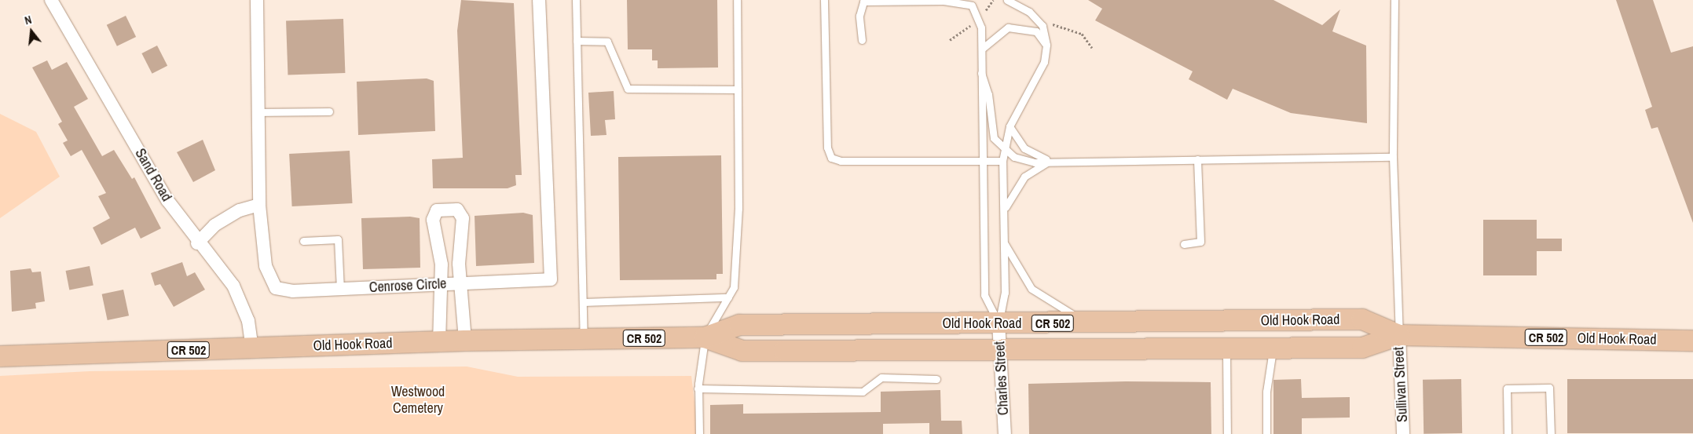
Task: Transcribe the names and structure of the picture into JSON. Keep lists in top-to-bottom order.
{
  "streets": {
    "main road": ["Old Hook Road", "CR 502"],
    "street": [
      "Sand Road",
      "Cenrose Circle",
      "Charles Street",
      "Sullivan Street"
    ]
  },
  "crossings": [
    ["Sand Road", "Old Hook Road"],
    ["Old Hook Road", "Charles Street"],
    ["Old Hook Road", "Sullivan Street"]
  ],
  "parks": ["Westwood Cemetery"],
  "north": "top"
}
